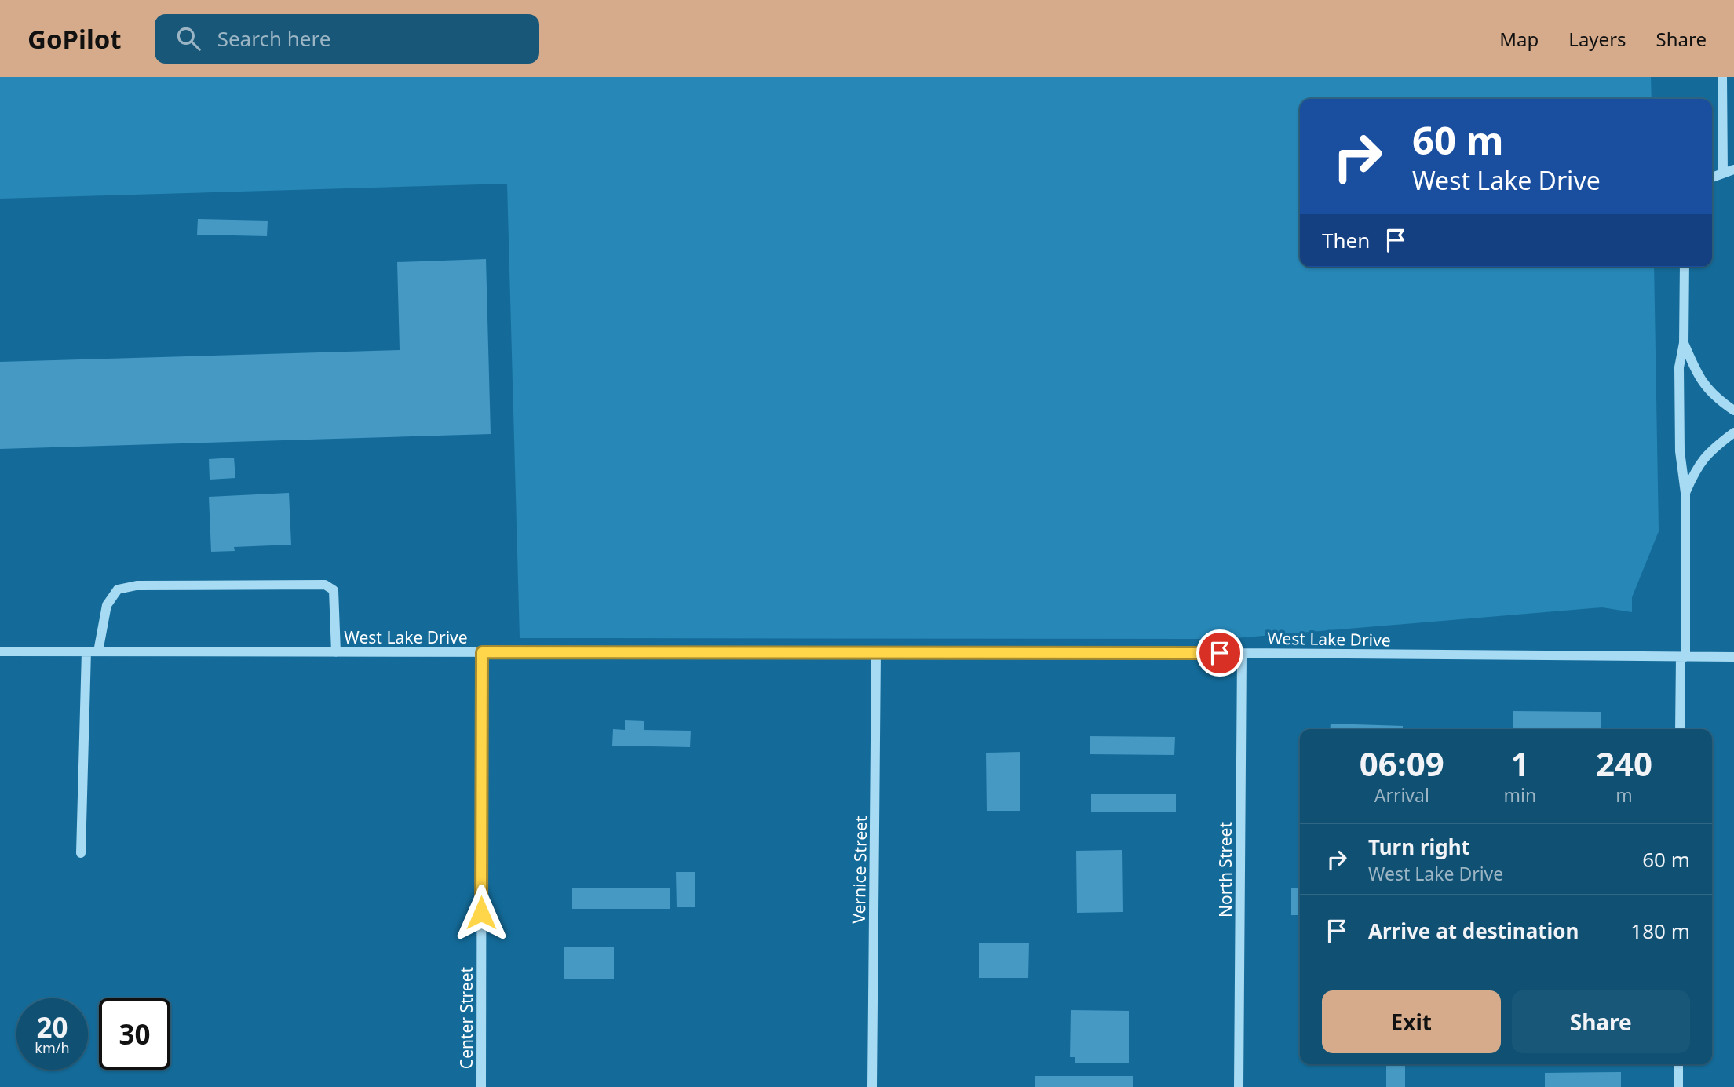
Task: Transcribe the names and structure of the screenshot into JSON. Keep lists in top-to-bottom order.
{
  "streets": {
    "street": [
      "West Lake Drive",
      "Vernice Street",
      "North Street",
      "Center Street"
    ]
  },
  "crossings": [
    ["West Lake Drive", "Vernice Street"],
    ["West Lake Drive", "North Street"],
    ["West Lake Drive", "Center Street"]
  ],
  "page": {
    "header": "GoPilot",
    "search": "Search here",
    "nav": ["Map", "Layers", "Share"],
    "turn": ["60 m", "West Lake Drive"],
    "then": "Then",
    "eta": [
      "06:09",
      "Arrival",
      "1",
      "min",
      "240",
      "m"
    ],
    "list": [
      {
        "name": "Turn right",
        "note": "West Lake Drive",
        "value": "60 m"
      },
      {
        "name": "Arrive at destination",
        "value": "180 m"
      }
    ],
    "buttons": ["Exit", "Share"],
    "speed": "20 km/h",
    "limit": "30"
  }
}
